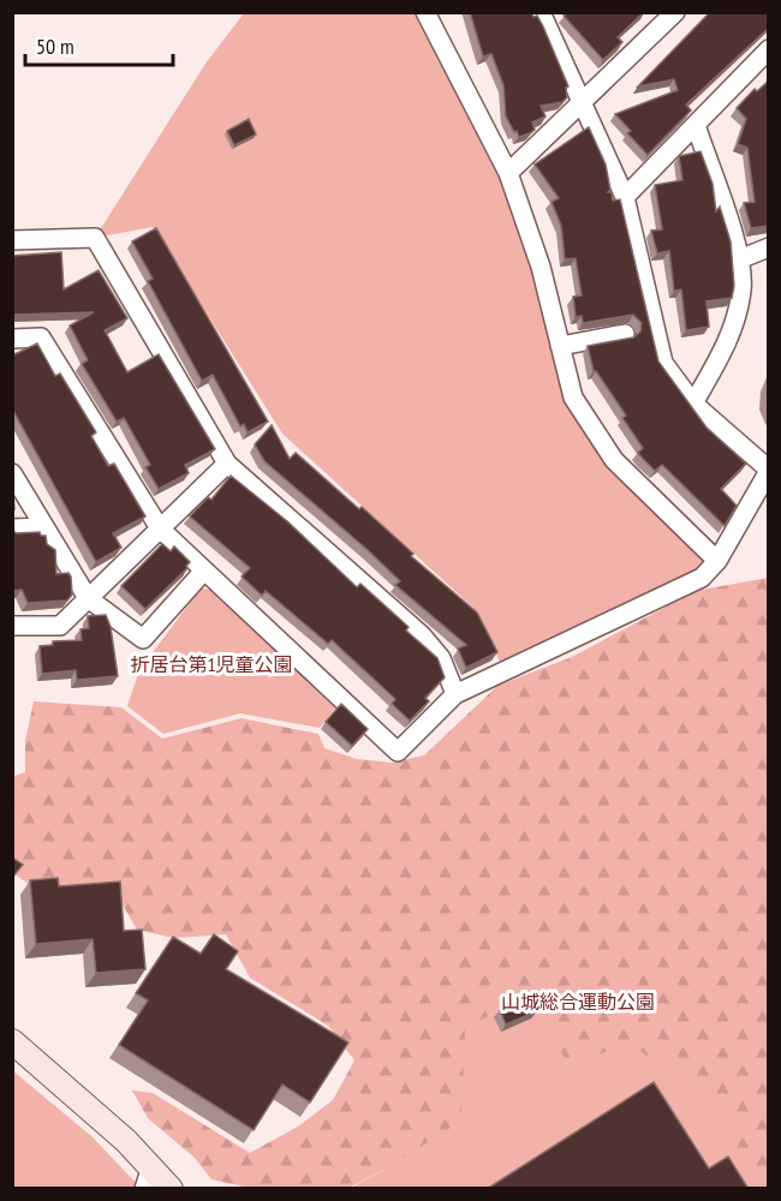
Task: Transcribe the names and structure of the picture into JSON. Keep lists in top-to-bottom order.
{
  "parks": ["折居台第1児童公園", "山城総合運動公園"],
  "scale_bar": "50 m"
}
